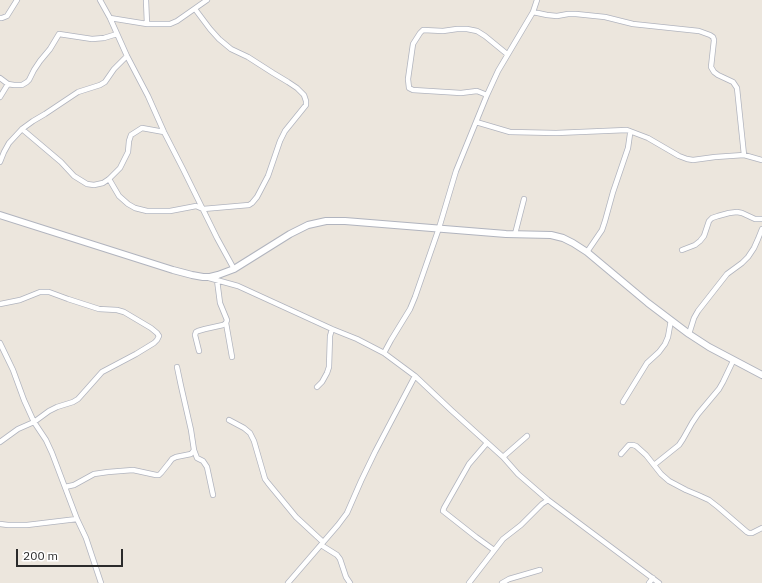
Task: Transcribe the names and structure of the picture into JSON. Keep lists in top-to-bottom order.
{
  "scale_bar": "200 m"
}
